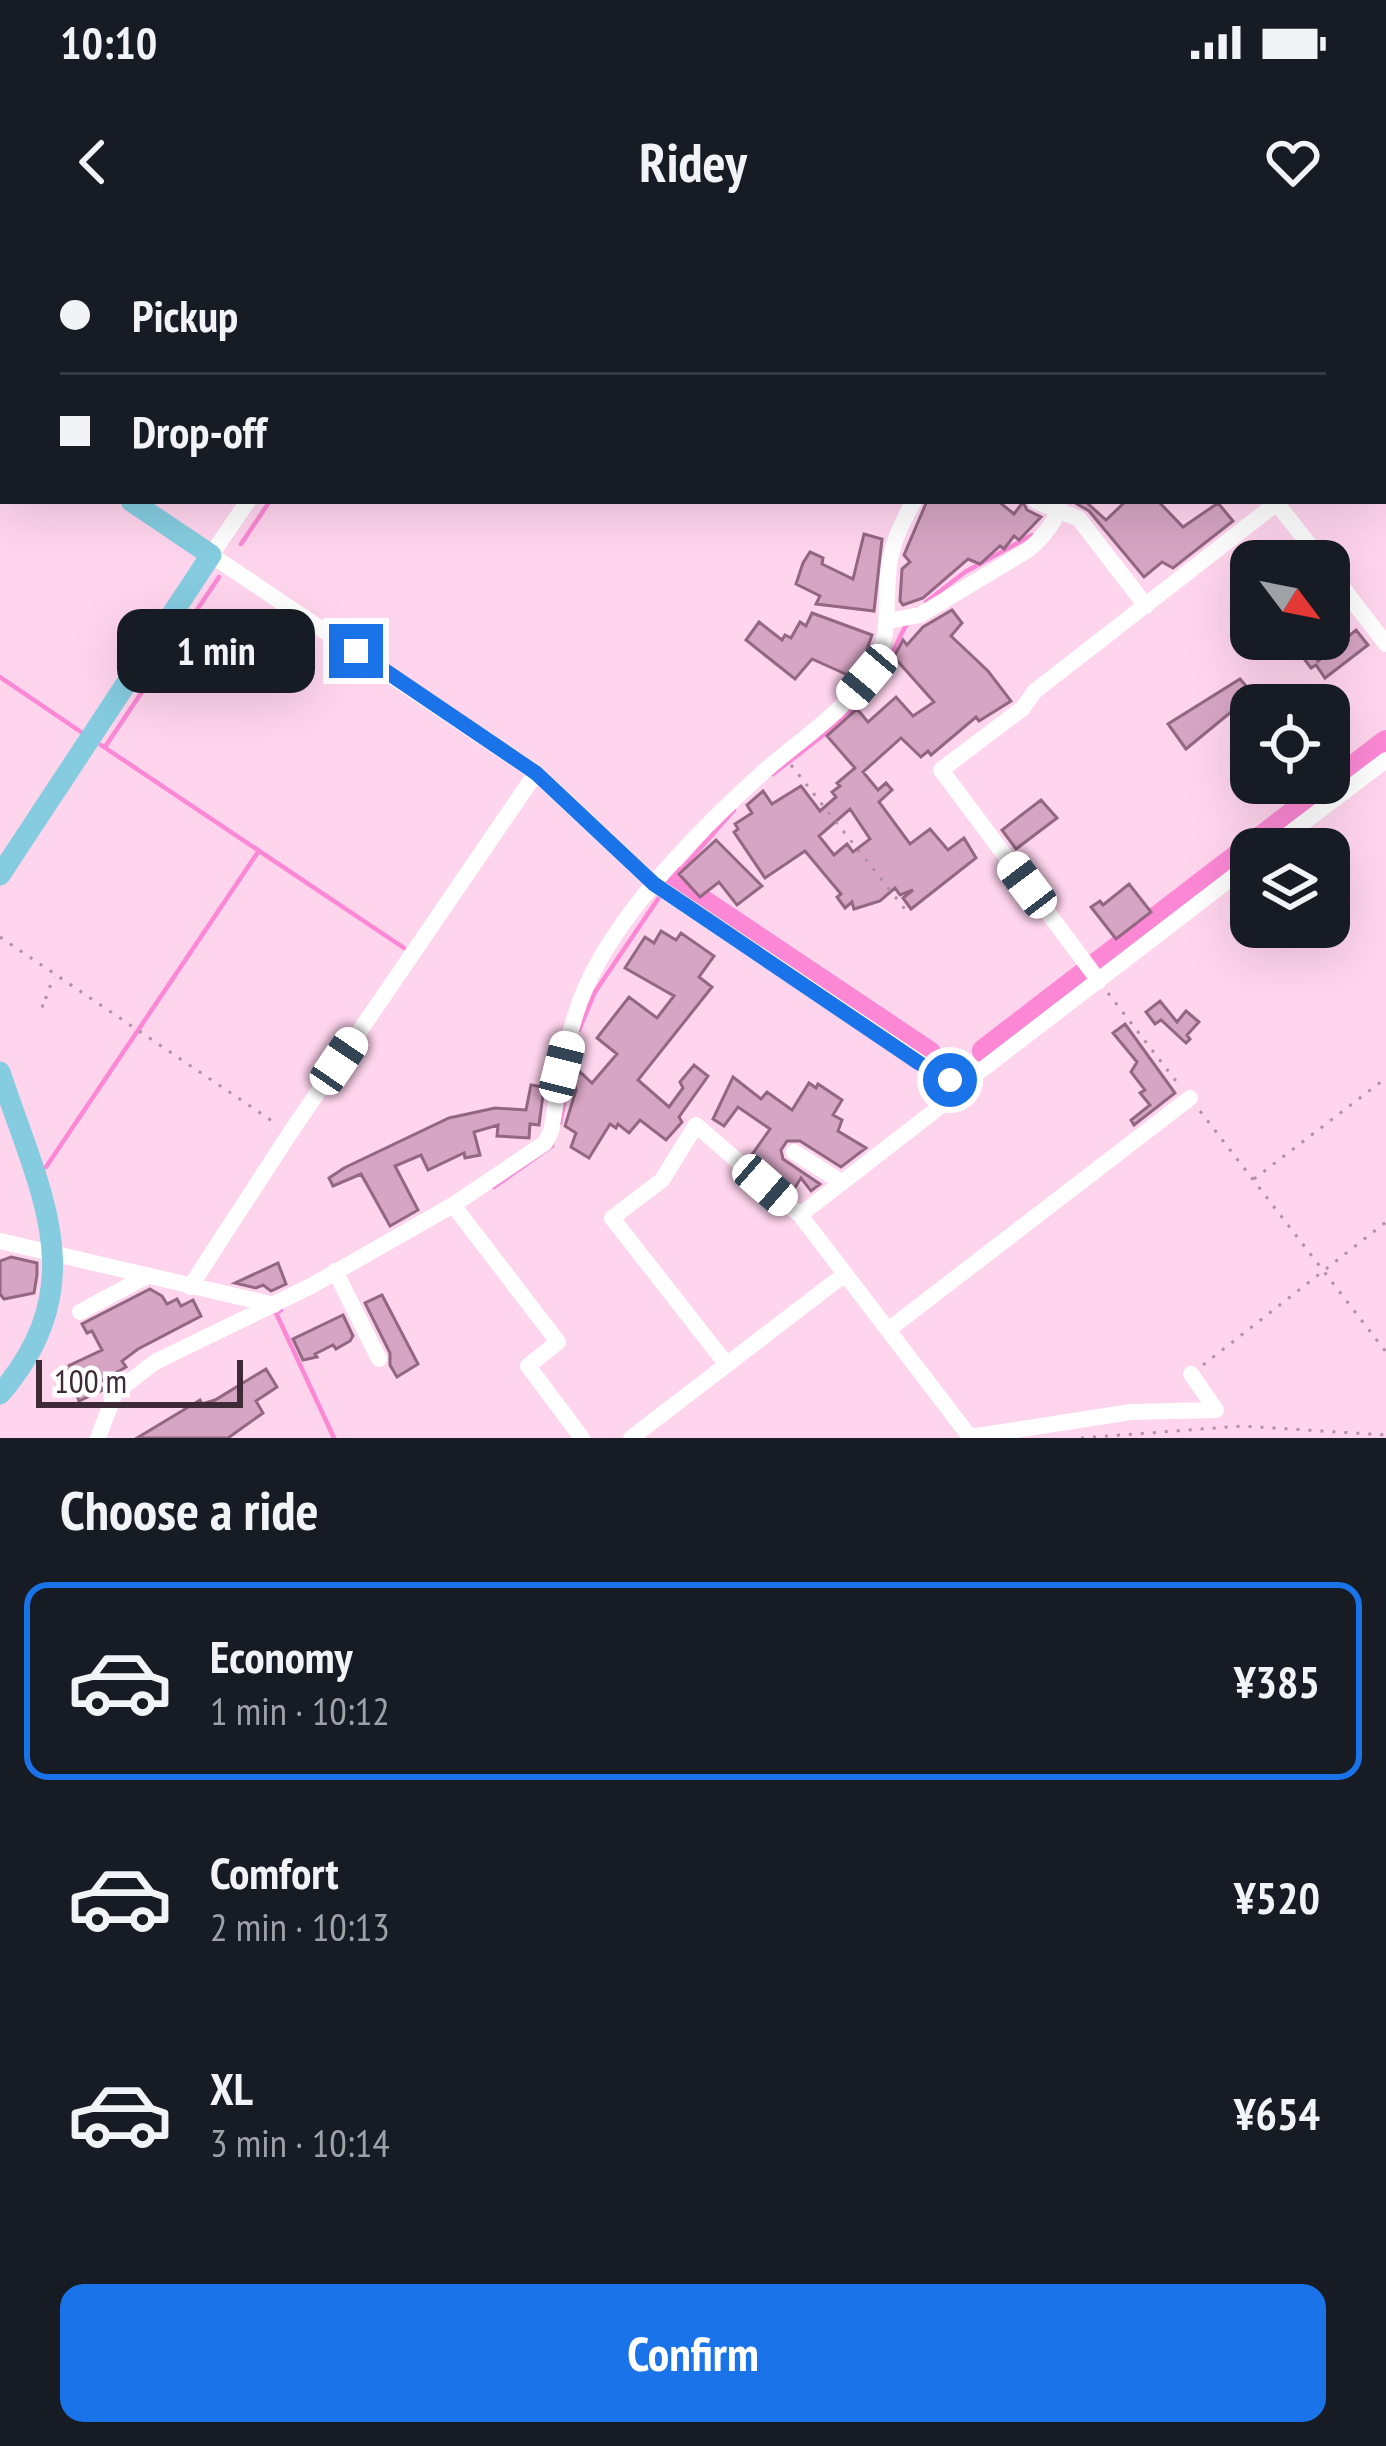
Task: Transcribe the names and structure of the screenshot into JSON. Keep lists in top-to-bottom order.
{
  "scale_bar": "100 m",
  "north": "bottom right",
  "page": {
    "status": "10:10",
    "header": "Ridey",
    "banner": ["Pickup", "Drop-off"],
    "bubble": "1 min",
    "scale": "100 m",
    "heading": "Choose a ride",
    "list": [
      {
        "name": "Economy",
        "note": "1 min · 10:12",
        "value": "¥385"
      },
      {
        "name": "Comfort",
        "note": "2 min · 10:13",
        "value": "¥520"
      },
      {
        "name": "XL",
        "note": "3 min · 10:14",
        "value": "¥654"
      }
    ],
    "buttons": "Confirm"
  }
}
